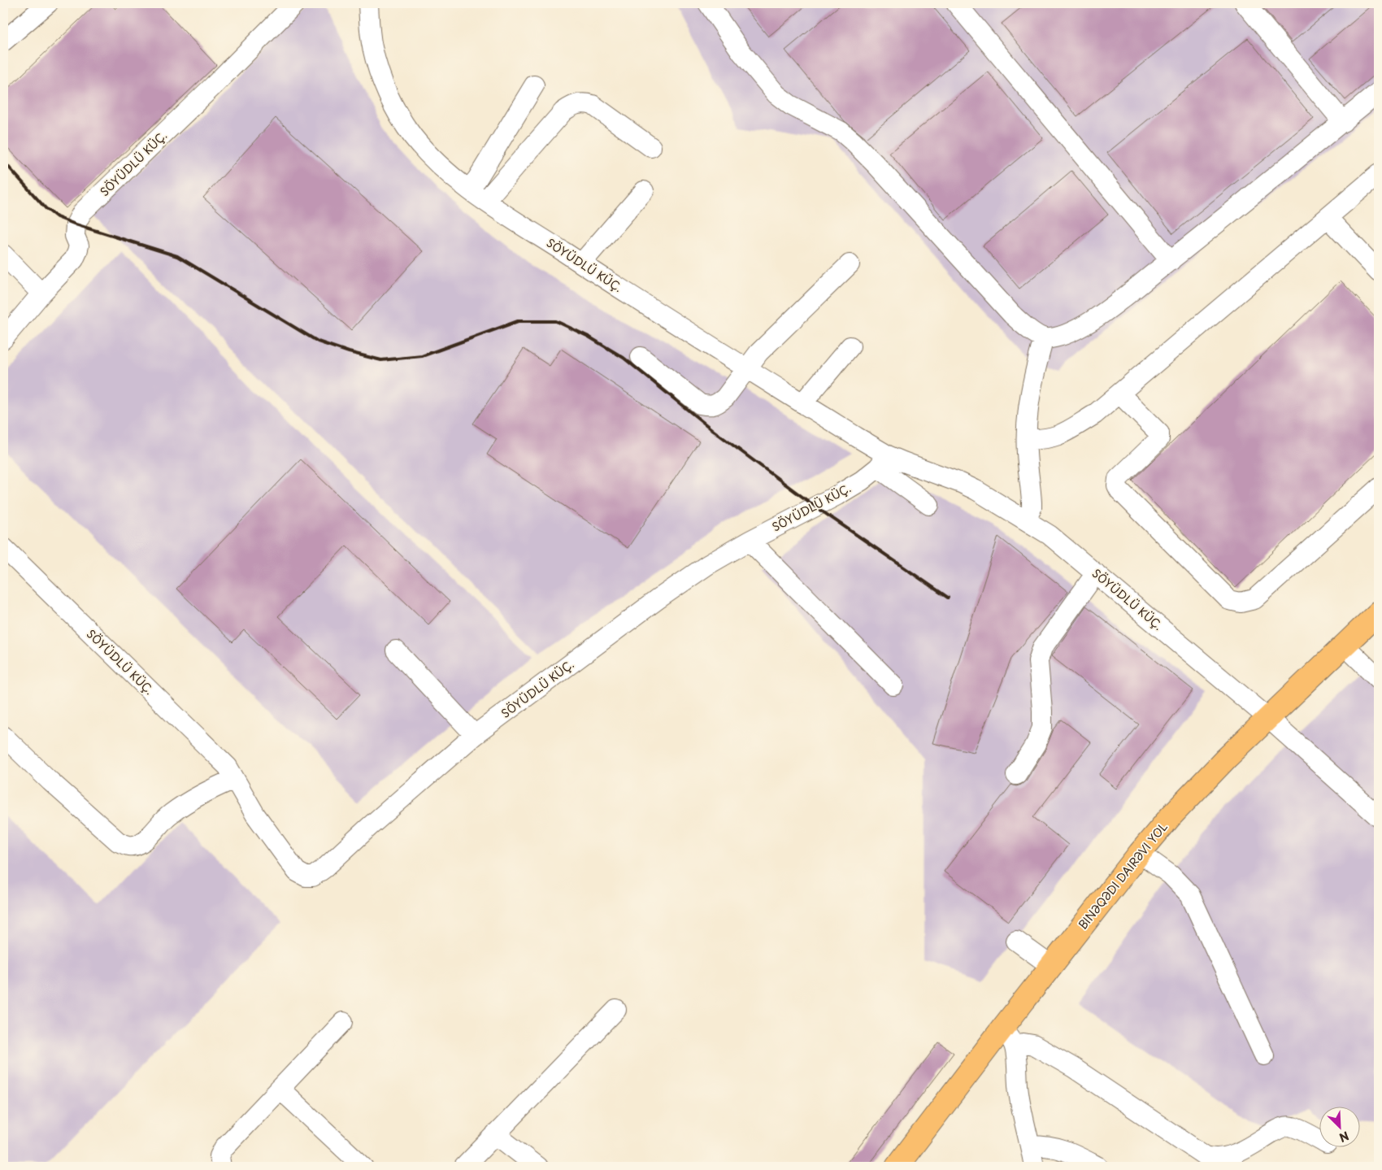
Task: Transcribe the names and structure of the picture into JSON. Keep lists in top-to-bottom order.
{
  "streets": {
    "main road": ["BINƏQƏDI DAIRƏVI YOL"],
    "street": ["SÖYÜDLÜ KÜÇ."]
  },
  "crossings": [
    ["SÖYÜDLÜ KÜÇ.", "BINƏQƏDI DAIRƏVI YOL"]
  ],
  "north": "bottom right"
}
